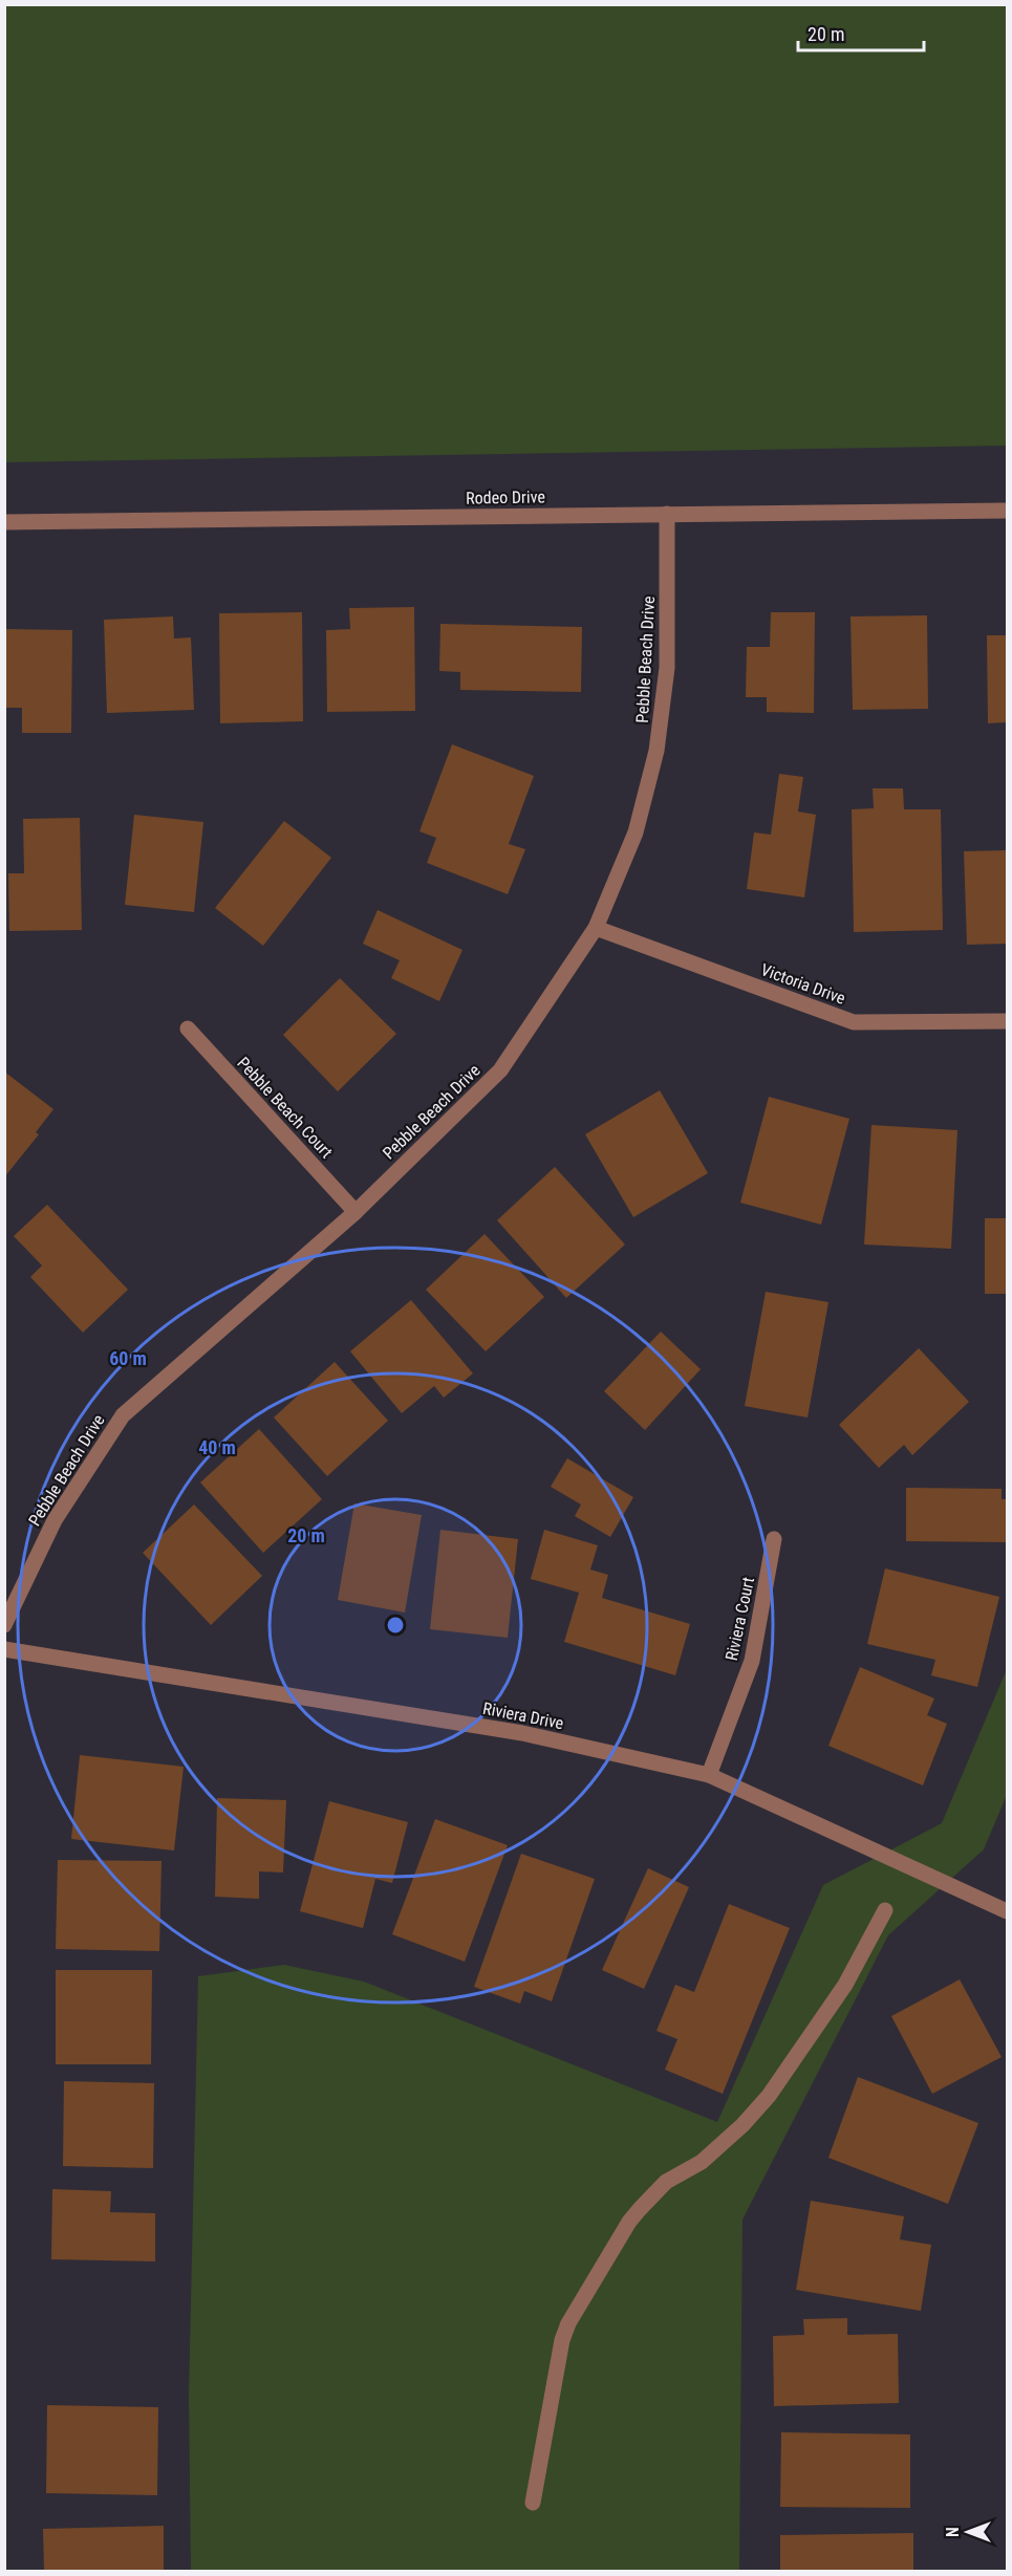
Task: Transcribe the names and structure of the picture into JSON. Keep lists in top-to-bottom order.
{
  "streets": {
    "street": [
      "Rodeo Drive",
      "Pebble Beach Drive",
      "Victoria Drive",
      "Pebble Beach Court",
      "Riviera Court",
      "Riviera Drive"
    ]
  },
  "crossings": [
    ["Rodeo Drive", "Pebble Beach Drive"],
    ["Pebble Beach Drive", "Victoria Drive"],
    ["Pebble Beach Drive", "Pebble Beach Court"],
    ["Riviera Court", "Riviera Drive"]
  ],
  "scale_bar": "20 m",
  "north": "left",
  "rings": ["60 m", "40 m", "20 m"]
}
